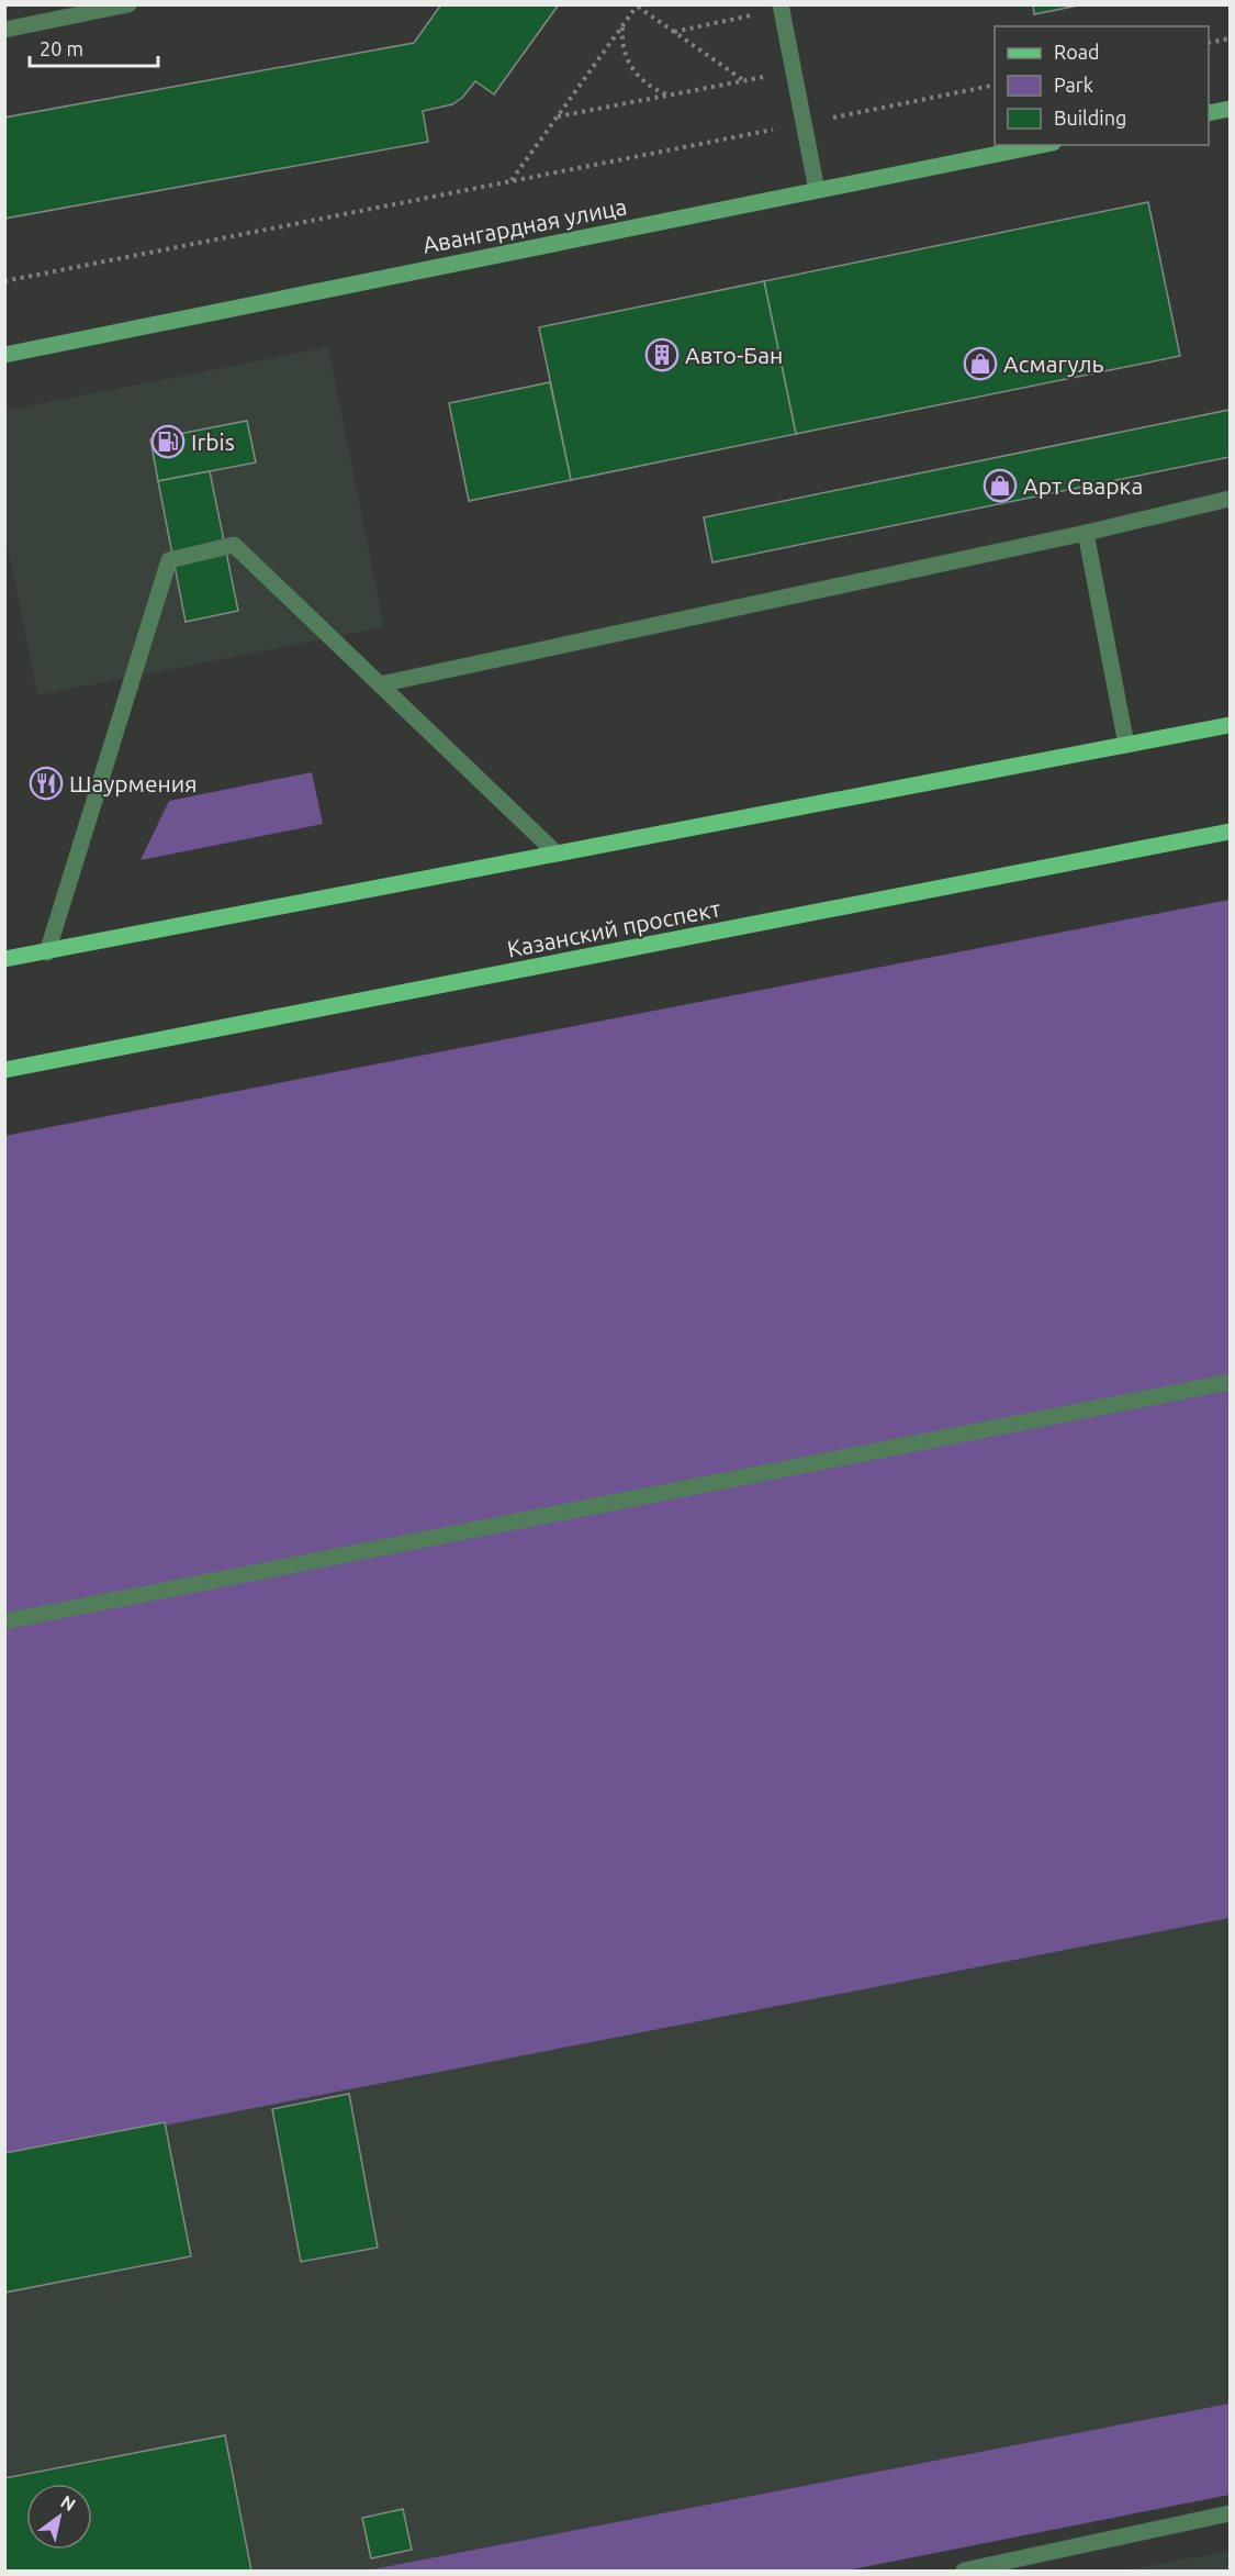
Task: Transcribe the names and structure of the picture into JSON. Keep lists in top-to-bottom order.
{
  "streets": {
    "main road": ["Казанский проспект"],
    "street": ["Авангардная улица"]
  },
  "places": {
    "building": ["Авто-Бан"],
    "shop": ["Асмагуль", "Арт Сварка"],
    "fuel station": ["Irbis"],
    "restaurant": ["Шаурмения"]
  },
  "legend": ["Road", "Park", "Building"],
  "scale_bar": "20 m",
  "north": "top right"
}
